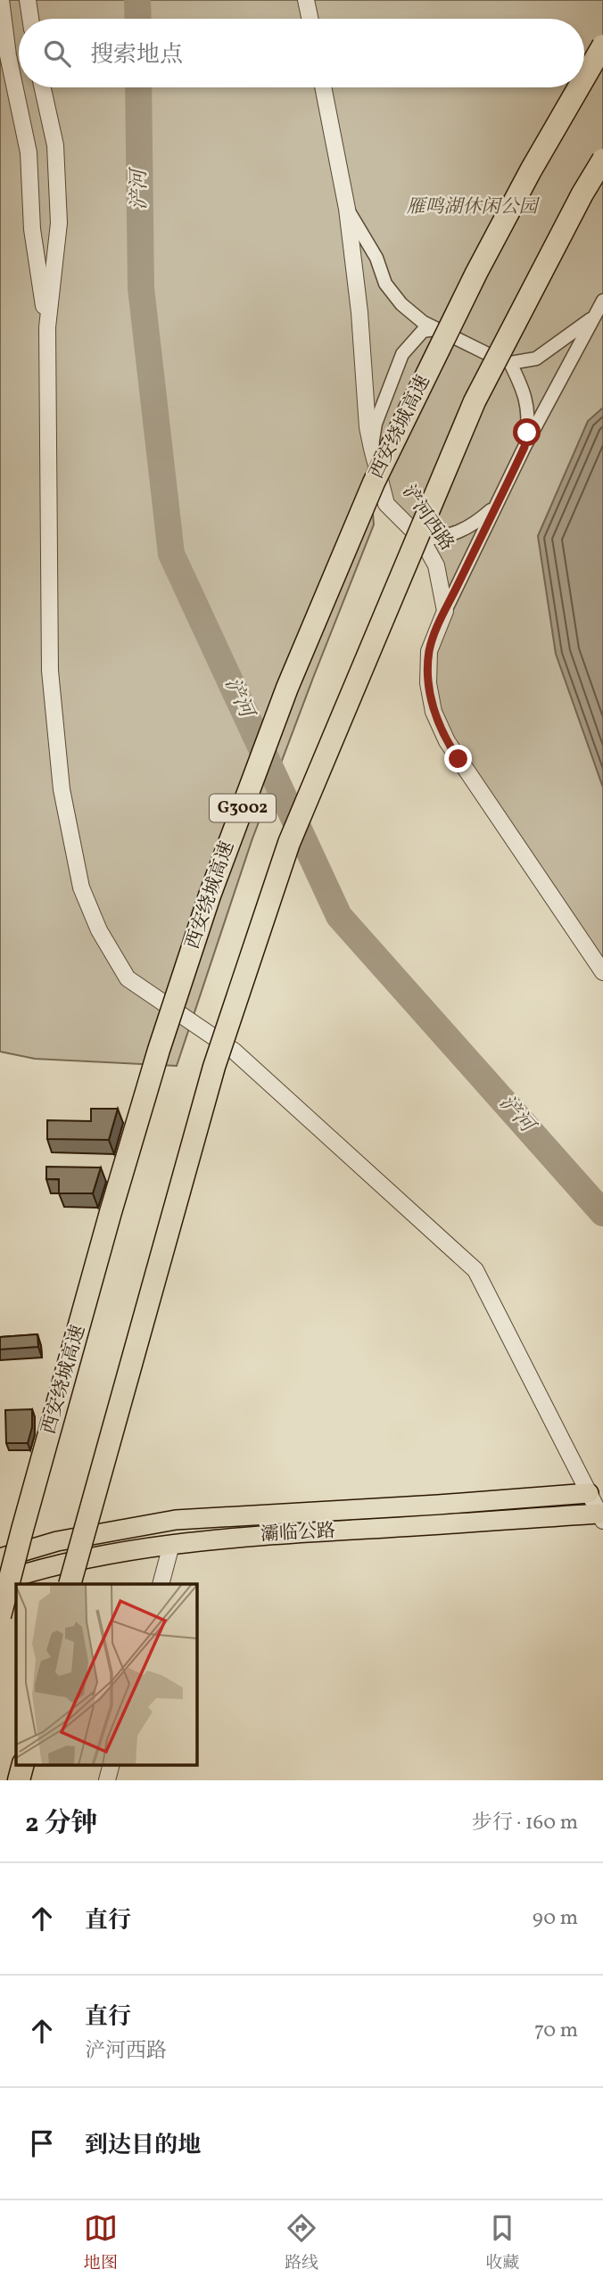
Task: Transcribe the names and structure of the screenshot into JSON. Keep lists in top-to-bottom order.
{
  "streets": {
    "highway": ["西安绕城高速", "G3002"],
    "main road": ["灞临公路"],
    "street": ["浐河西路"]
  },
  "water": ["浐河"],
  "parks": ["雁鸣湖休闲公园"],
  "page": {
    "search": "搜索地点",
    "heading": ["2 分钟", "步行 · 160 m"],
    "list": [
      ["直行", "90 m"],
      ["直行", "浐河西路", "70 m"],
      "到达目的地"
    ],
    "nav": ["地图", "路线", "收藏"]
  }
}
